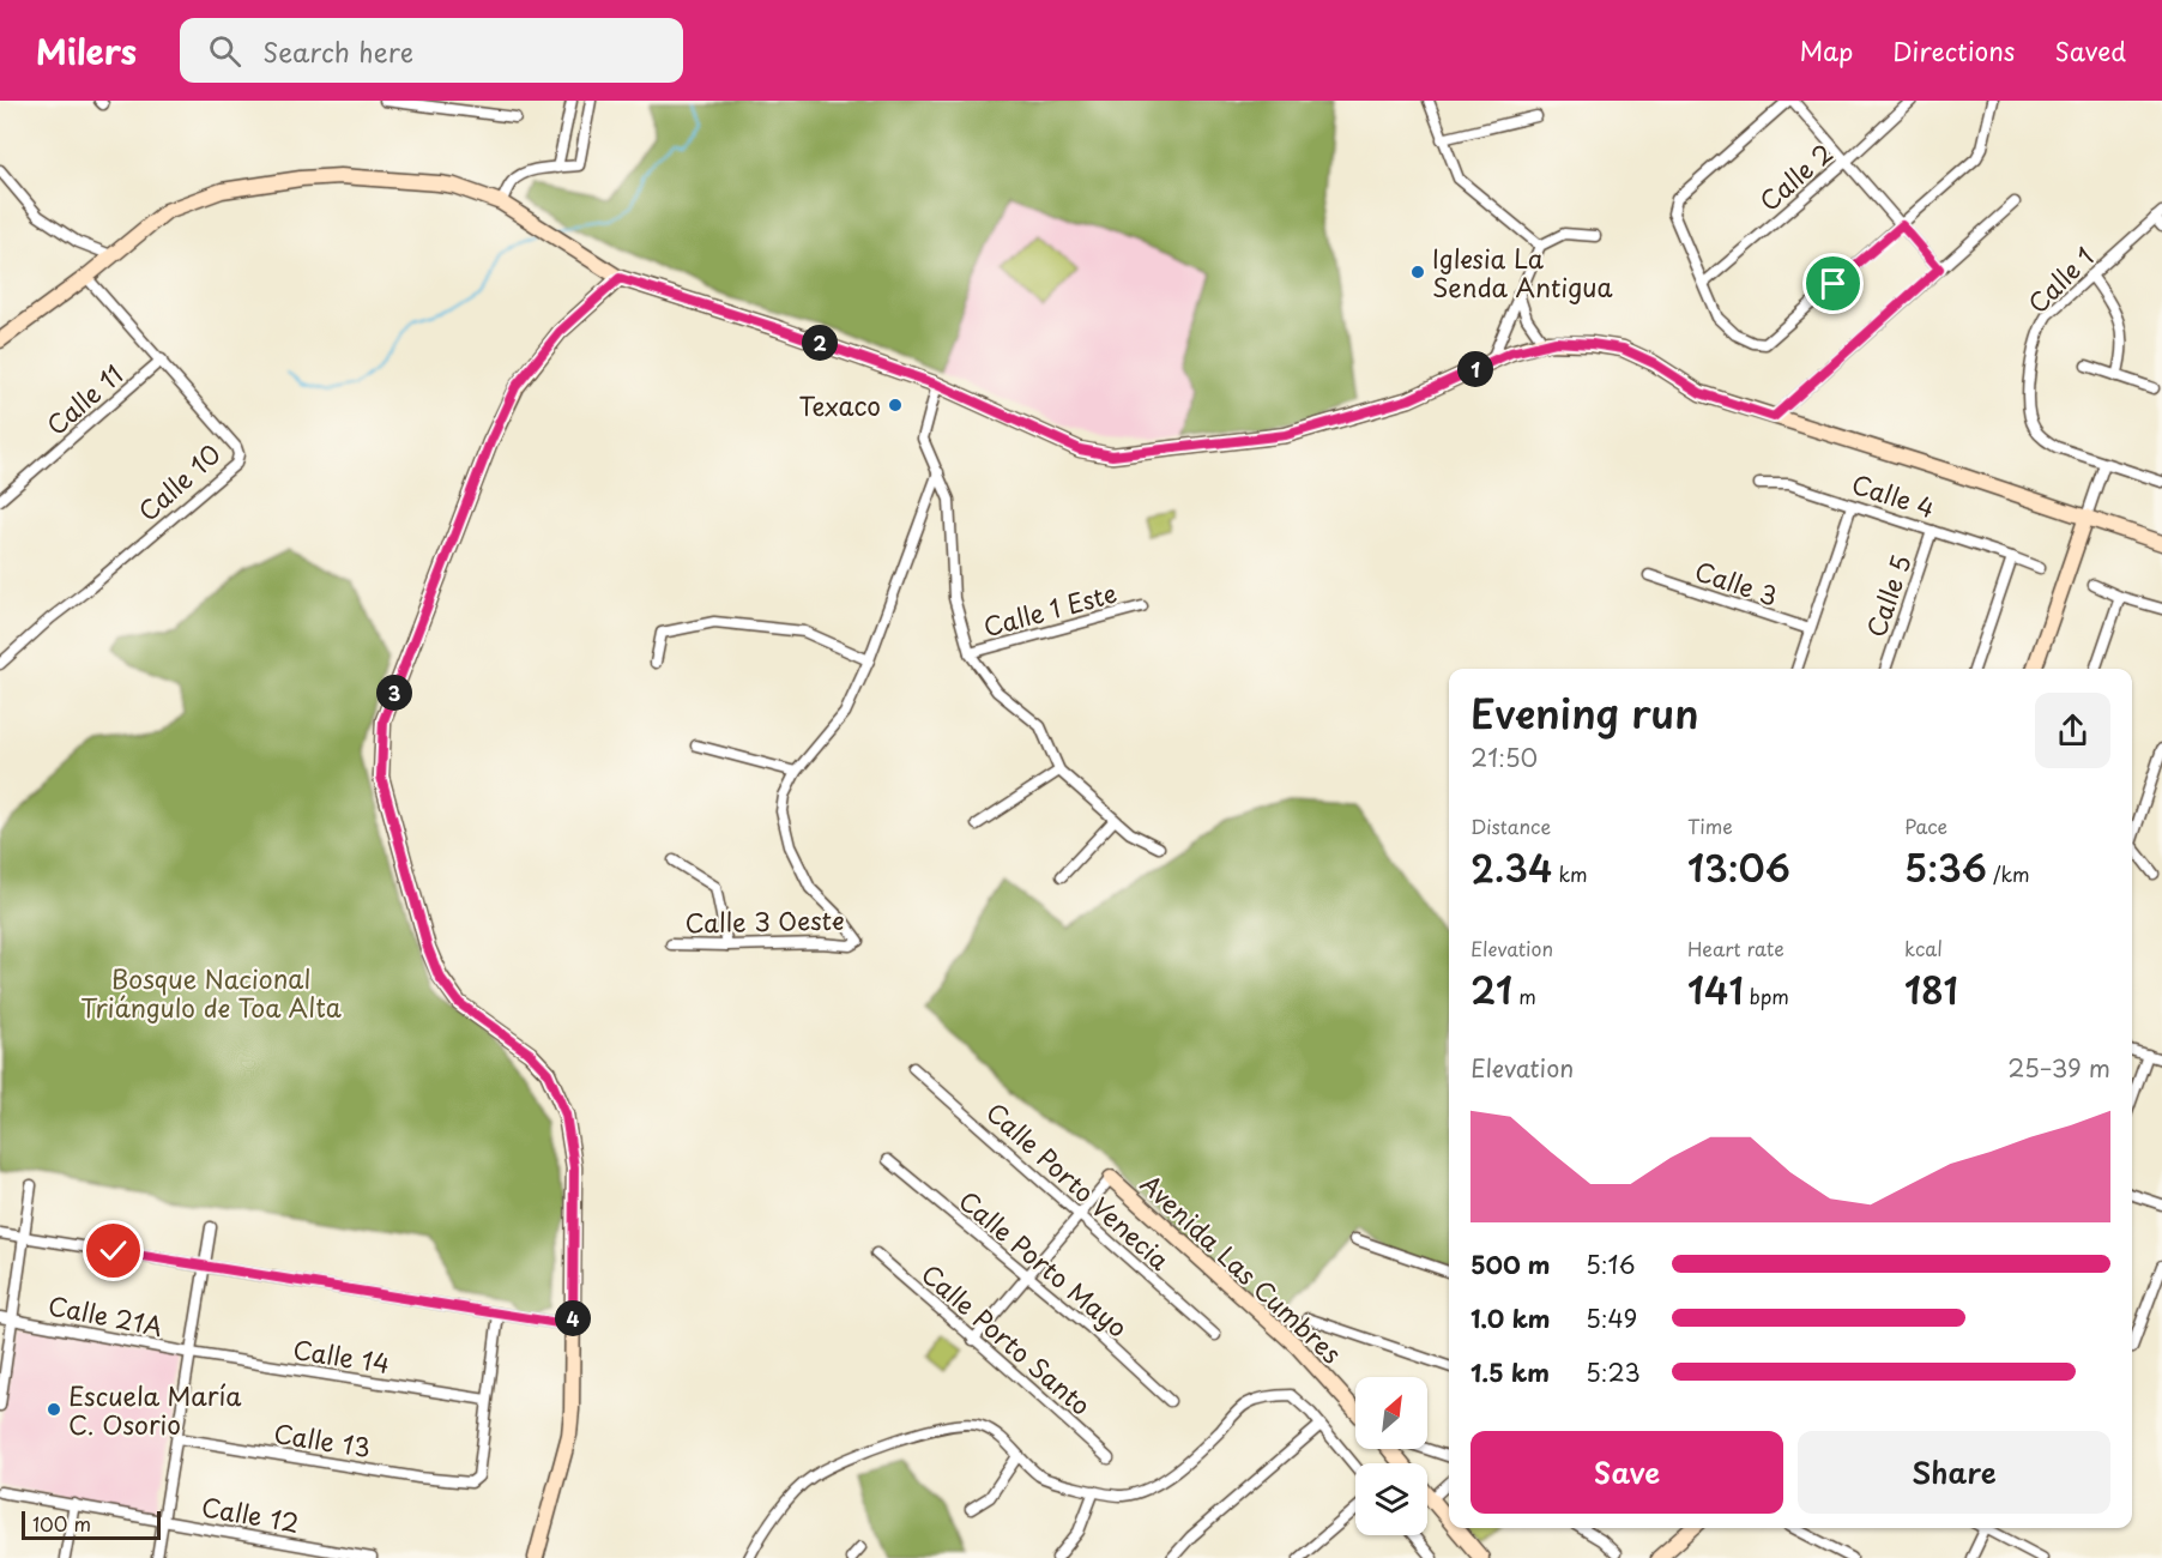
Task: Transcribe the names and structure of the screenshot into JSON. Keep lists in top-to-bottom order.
{
  "streets": {
    "street": [
      "Calle 2",
      "Calle 1",
      "Calle 11",
      "Calle 10",
      "Calle 4",
      "Calle 3",
      "Calle 5",
      "Calle 1 Este",
      "Calle 3 Oeste",
      "Calle Porto Venecia",
      "Calle Porto Mayo",
      "Avenida Las Cumbres",
      "Calle 21A",
      "Calle Porto Santo",
      "Calle 14",
      "Calle 13",
      "Calle 12"
    ]
  },
  "crossings": [
    ["Calle 11", "Calle 10"],
    ["Calle 4", "Calle 5"],
    ["Calle 21A", "Calle 14"],
    ["Calle 21A", "Calle 12"],
    ["Calle 14", "Calle 13"],
    ["Calle 14", "Calle 12"],
    ["Calle 13", "Calle 12"]
  ],
  "parks": ["Bosque Nacional Triángulo de Toa Alta"],
  "places": ["Iglesia La Senda Antigua", "Texaco", "Escuela María C. Osorio"],
  "scale_bar": "100 m",
  "north": "top right",
  "page": {
    "header": "Milers",
    "search": "Search here",
    "nav": ["Map", "Directions", "Saved"],
    "pins": [
      "2",
      "1",
      "3",
      "4"
    ],
    "heading": ["Evening run", "21:50"],
    "stats": [
      ["Distance", "2.34 km"],
      ["Time", "13:06"],
      ["Pace", "5:36 /km"],
      ["Elevation", "21 m"],
      ["Heart rate", "141 bpm"],
      ["kcal", "181"]
    ],
    "chart": ["Elevation", "25–39 m"],
    "list": [
      {
        "name": "500 m",
        "note": "5:16"
      },
      {
        "name": "1.0 km",
        "note": "5:49"
      },
      {
        "name": "1.5 km",
        "note": "5:23"
      }
    ],
    "buttons": ["Save", "Share"],
    "scale": "100 m"
  }
}
